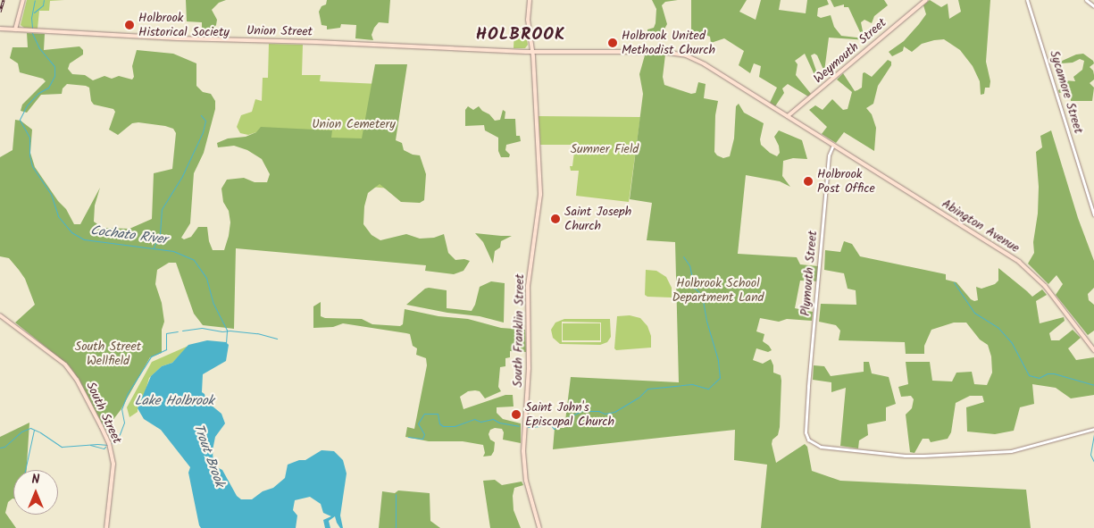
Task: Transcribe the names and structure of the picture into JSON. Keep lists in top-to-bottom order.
{
  "streets": {
    "main road": [
      "Union Street",
      "Weymouth Street",
      "Abington Avenue",
      "South Franklin Street",
      "South Street"
    ],
    "street": ["Sycamore Street", "Plymouth Street"]
  },
  "crossings": [
    ["Union Street", "South Franklin Street"],
    ["Abington Avenue", "Plymouth Street"]
  ],
  "districts": ["HOLBROOK"],
  "water": ["Cochato River", "Lake Holbrook", "Trout Brook"],
  "parks": [
    "Union Cemetery",
    "Sumner Field",
    "Holbrook School Department Land",
    "South Street Wellfield"
  ],
  "places": [
    "Holbrook Historical Society",
    "Holbrook United Methodist Church",
    "Holbrook Post Office",
    "Saint Joseph Church",
    "Saint John's Episcopal Church"
  ],
  "north": "top"
}
